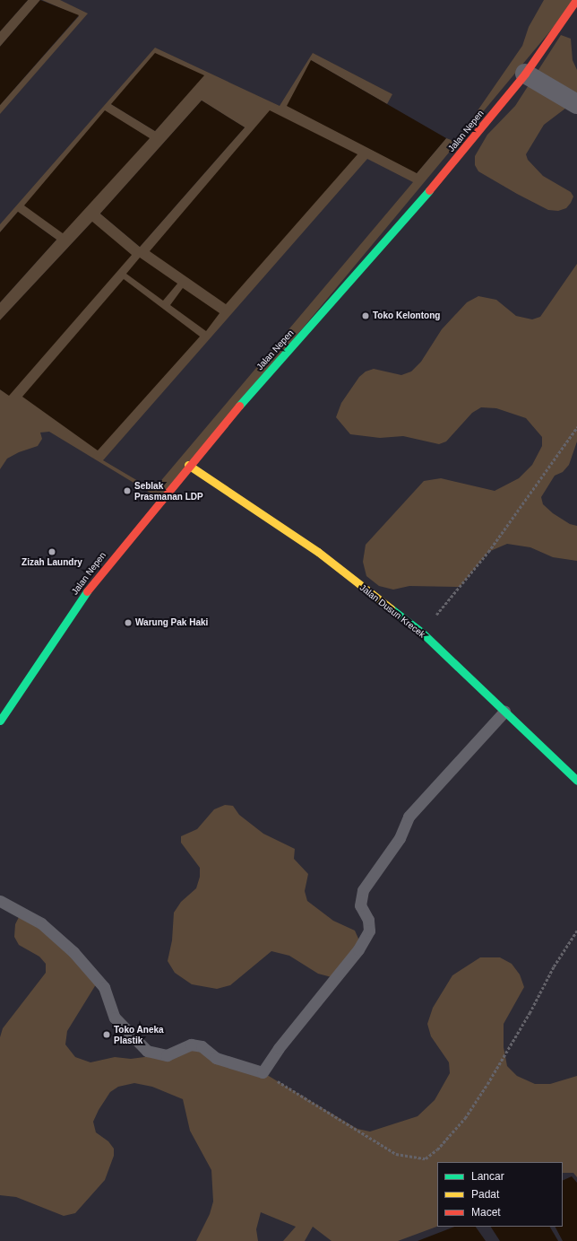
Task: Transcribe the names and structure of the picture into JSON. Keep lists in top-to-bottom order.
{
  "streets": {
    "street": ["Jalan Nepen", "Jalan Dusun Krecek"]
  },
  "crossings": [
    ["Jalan Nepen", "Jalan Dusun Krecek"]
  ],
  "places": [
    "Toko Kelontong",
    "Seblak Prasmanan LDP",
    "Zizah Laundry",
    "Warung Pak Haki",
    "Toko Aneka Plastik"
  ],
  "legend": ["Lancar", "Padat", "Macet"]
}
